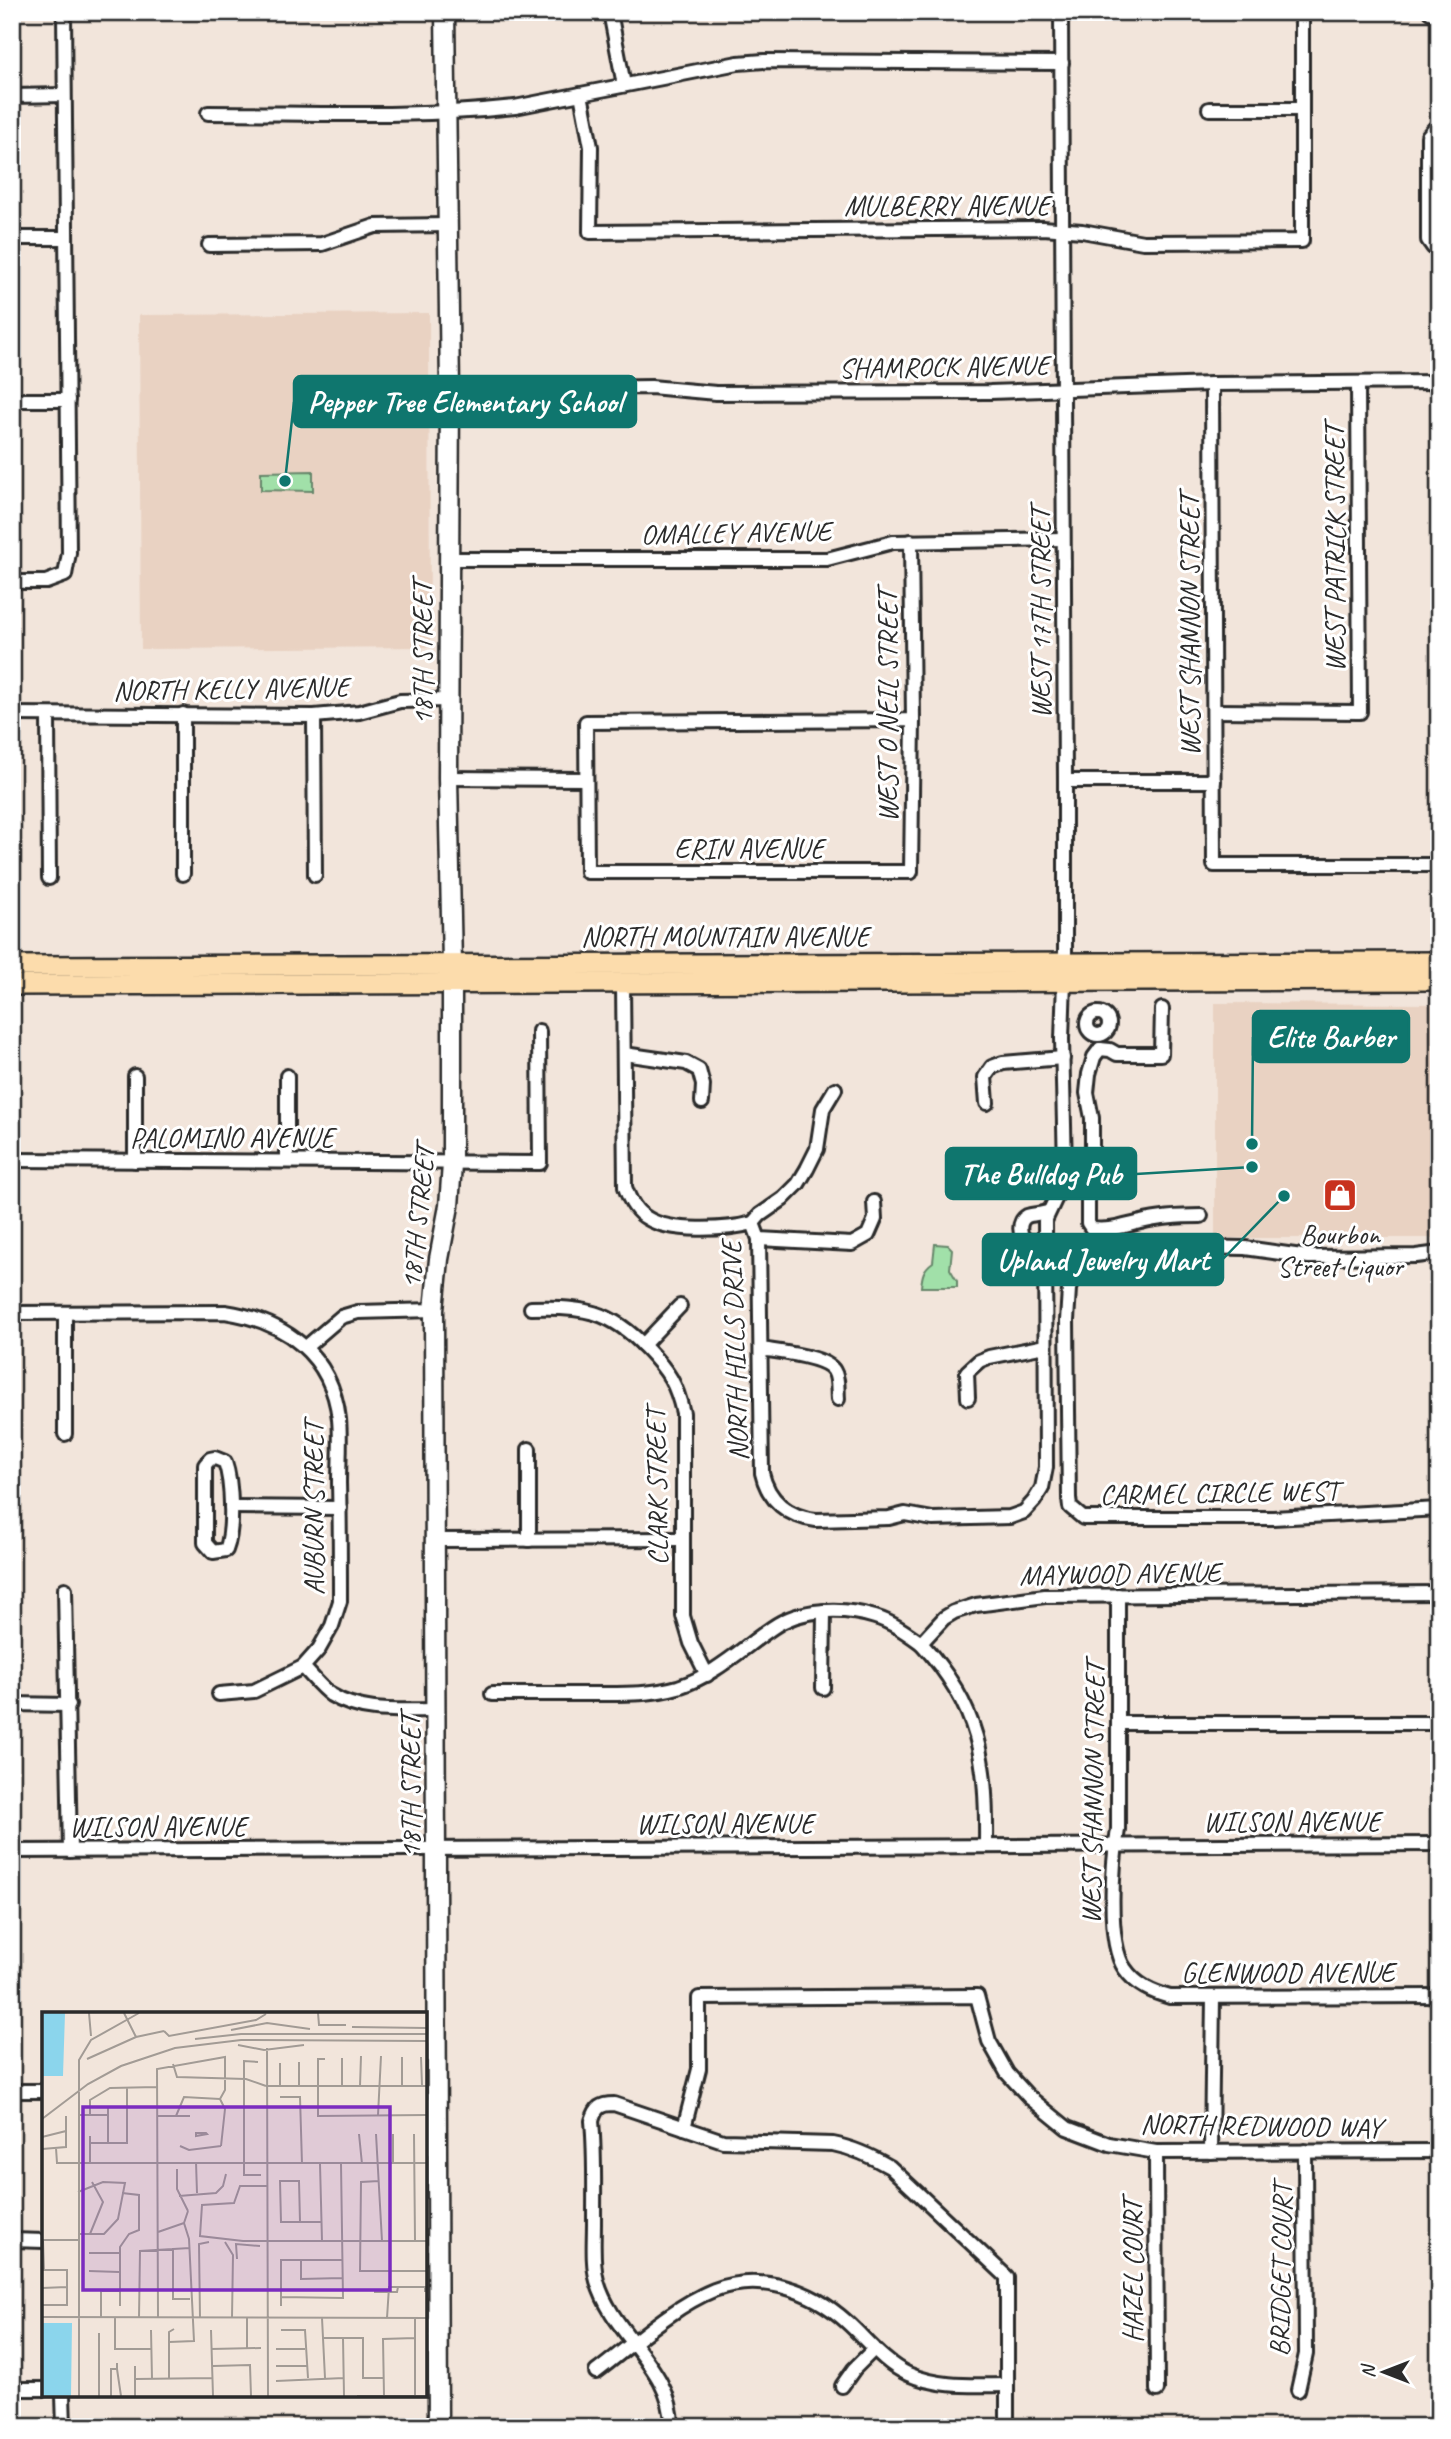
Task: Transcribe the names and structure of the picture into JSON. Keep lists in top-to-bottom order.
{
  "streets": {
    "main road": ["18TH STREET", "NORTH MOUNTAIN AVENUE"],
    "street": [
      "MULBERRY AVENUE",
      "SHAMROCK AVENUE",
      "OMALLEY AVENUE",
      "WEST PATRICK STREET",
      "WEST 17TH STREET",
      "WEST SHANNON STREET",
      "NORTH KELLY AVENUE",
      "WEST O NEIL STREET",
      "ERIN AVENUE",
      "PALOMINO AVENUE",
      "NORTH HILLS DRIVE",
      "CLARK STREET",
      "CARMEL CIRCLE WEST",
      "AUBURN STREET",
      "MAYWOOD AVENUE",
      "WILSON AVENUE",
      "GLENWOOD AVENUE",
      "NORTH REDWOOD WAY",
      "BRIDGET COURT",
      "HAZEL COURT"
    ]
  },
  "crossings": [
    ["MULBERRY AVENUE", "WEST 17TH STREET"],
    ["SHAMROCK AVENUE", "WEST PATRICK STREET"],
    ["SHAMROCK AVENUE", "WEST 17TH STREET"],
    ["SHAMROCK AVENUE", "WEST SHANNON STREET"],
    ["SHAMROCK AVENUE", "18TH STREET"],
    ["OMALLEY AVENUE", "WEST 17TH STREET"],
    ["OMALLEY AVENUE", "18TH STREET"],
    ["OMALLEY AVENUE", "WEST O NEIL STREET"],
    ["WEST PATRICK STREET", "WEST SHANNON STREET"],
    ["WEST 17TH STREET", "NORTH MOUNTAIN AVENUE"],
    ["WEST 17TH STREET", "NORTH HILLS DRIVE"],
    ["WEST SHANNON STREET", "MAYWOOD AVENUE"],
    ["WEST SHANNON STREET", "WILSON AVENUE"],
    ["WEST SHANNON STREET", "GLENWOOD AVENUE"],
    ["18TH STREET", "NORTH KELLY AVENUE"],
    ["18TH STREET", "NORTH MOUNTAIN AVENUE"],
    ["18TH STREET", "PALOMINO AVENUE"],
    ["18TH STREET", "WILSON AVENUE"],
    ["WEST O NEIL STREET", "ERIN AVENUE"],
    ["NORTH MOUNTAIN AVENUE", "NORTH HILLS DRIVE"],
    ["NORTH REDWOOD WAY", "BRIDGET COURT"],
    ["NORTH REDWOOD WAY", "HAZEL COURT"]
  ],
  "places": {
    "other": [
      "Pepper Tree Elementary School",
      "Elite Barber",
      "The Bulldog Pub",
      "Upland Jewelry Mart"
    ],
    "shop": ["Bourbon Street Liquor"]
  },
  "north": "left"
}
